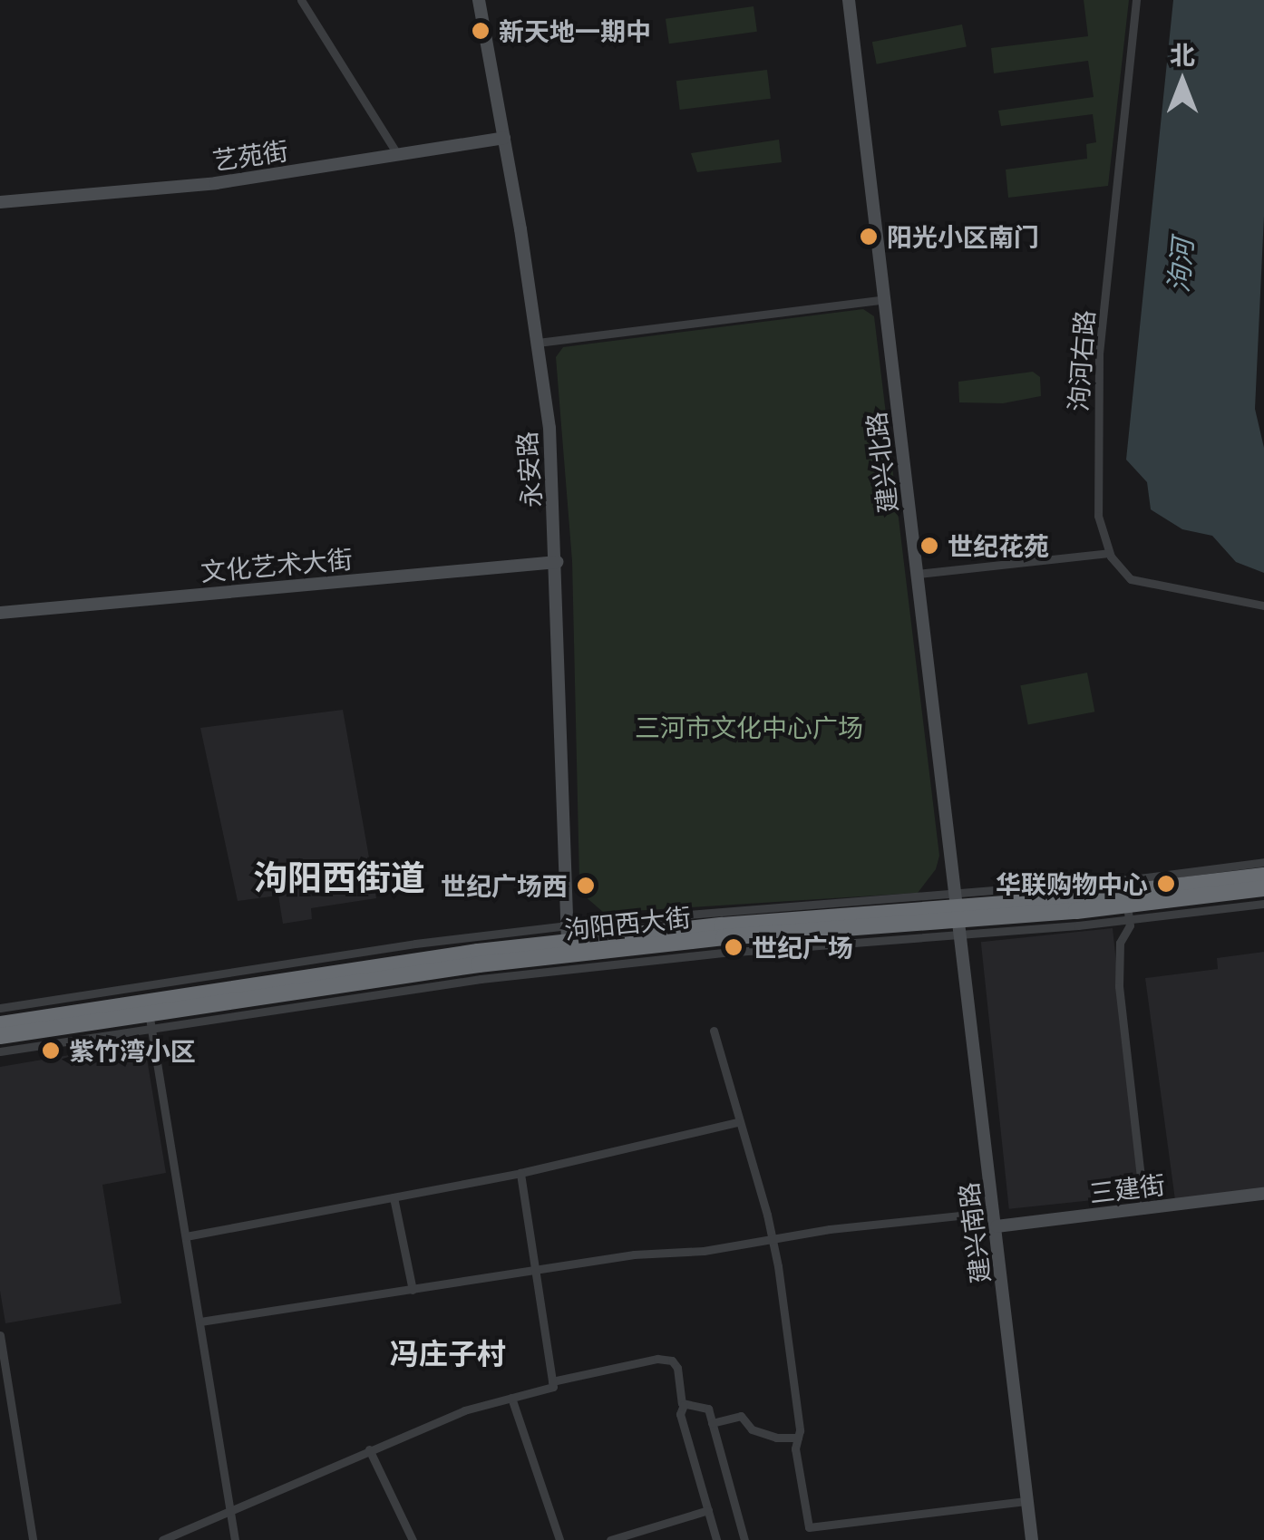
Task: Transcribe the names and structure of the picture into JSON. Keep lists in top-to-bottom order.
{
  "streets": {
    "highway": ["泃阳西大街"],
    "street": [
      "艺苑街",
      "泃河右路",
      "建兴北路",
      "永安路",
      "文化艺术大街",
      "三建街",
      "建兴南路"
    ]
  },
  "crossings": [
    ["艺苑街", "永安路"],
    ["建兴北路", "泃阳西大街"],
    ["建兴北路", "建兴南路"],
    ["永安路", "文化艺术大街"],
    ["永安路", "泃阳西大街"],
    ["泃阳西大街", "建兴南路"],
    ["三建街", "建兴南路"]
  ],
  "districts": ["泃阳西街道", "冯庄子村"],
  "water": ["泃河"],
  "parks": ["三河市文化中心广场"],
  "places": [
    "新天地一期中",
    "阳光小区南门",
    "世纪花苑",
    "华联购物中心",
    "世纪广场西",
    "世纪广场",
    "紫竹湾小区"
  ],
  "north": "top"
}
